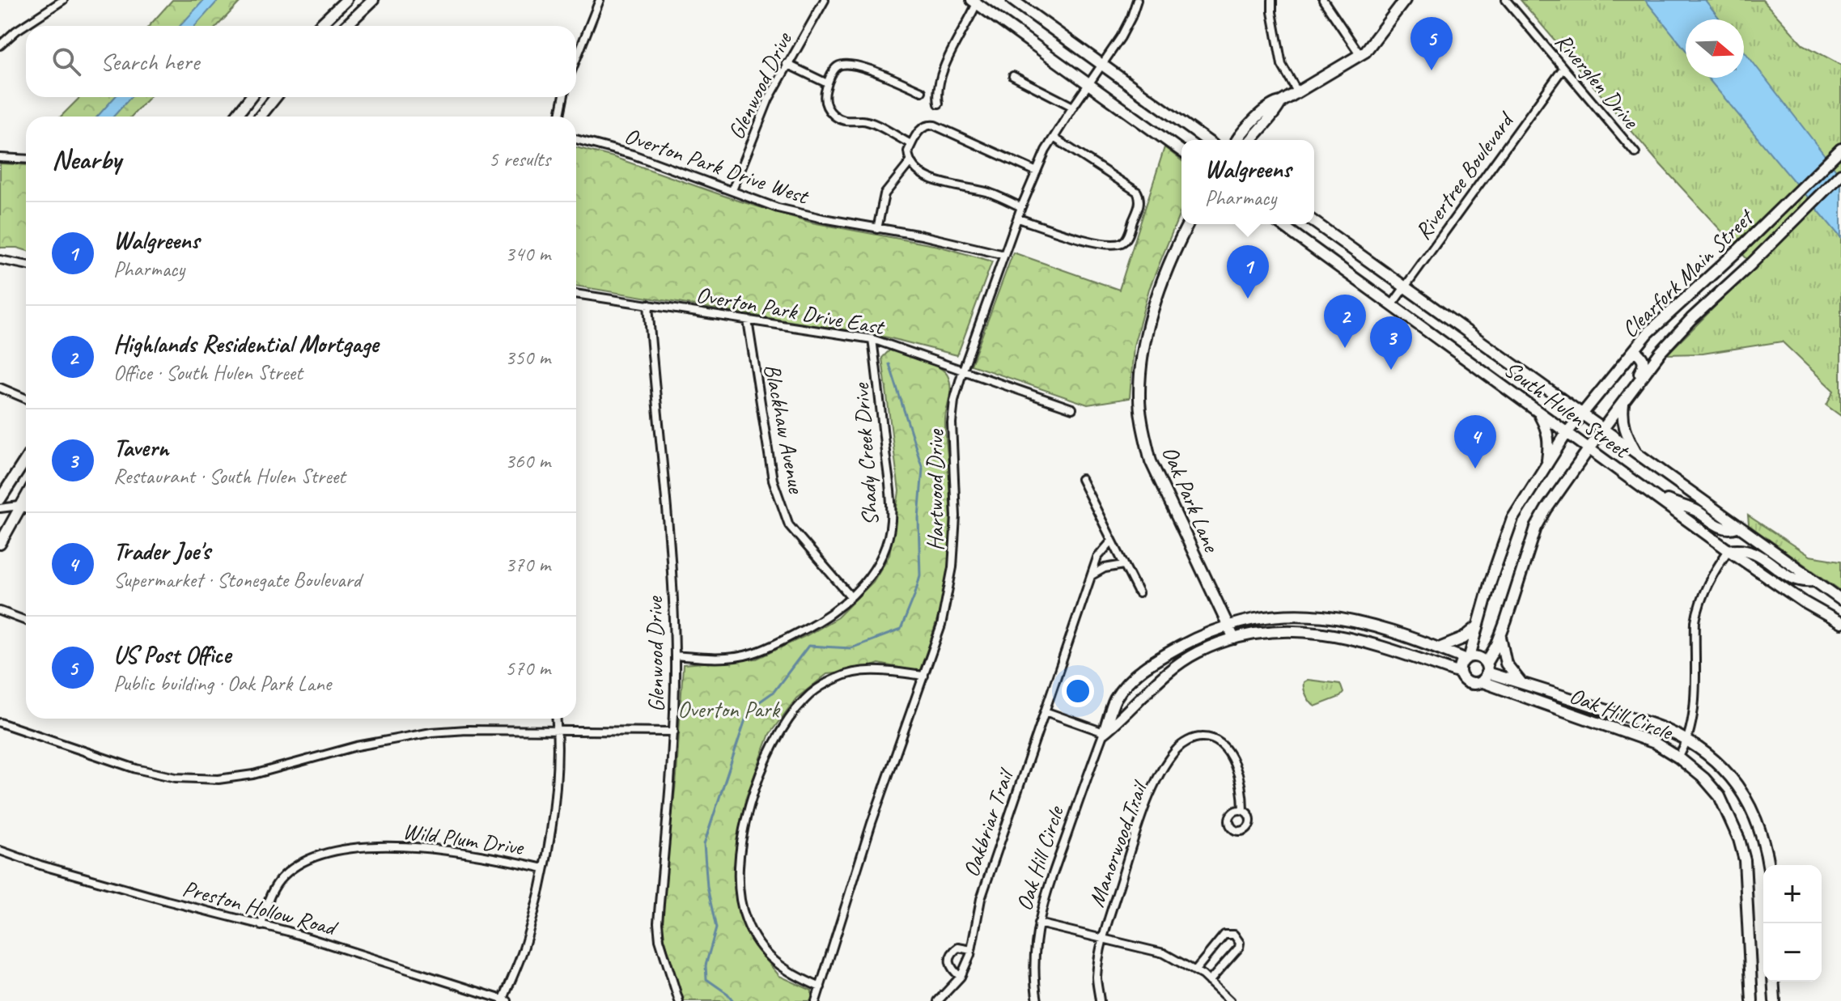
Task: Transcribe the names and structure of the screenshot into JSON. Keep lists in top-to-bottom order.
{
  "streets": {
    "street": [
      "Riverglen Drive",
      "Glenwood Drive",
      "Overton Park Drive West",
      "Rivertree Boulevard",
      "Clearfork Main Street",
      "Overton Park Drive East",
      "South Hulen Street",
      "Blackhaw Avenue",
      "Shady Creek Drive",
      "Hartwood Drive",
      "Oak Park Lane",
      "Oak Hill Circle",
      "Oakbriar Trail",
      "Wild Plum Drive",
      "Manorwood Trail",
      "Preston Hollow Road"
    ]
  },
  "crossings": [
    ["Riverglen Drive", "Rivertree Boulevard"],
    ["Glenwood Drive", "Overton Park Drive West"],
    ["Glenwood Drive", "Overton Park Drive East"],
    ["Glenwood Drive", "Shady Creek Drive"],
    ["Overton Park Drive West", "Hartwood Drive"],
    ["Rivertree Boulevard", "South Hulen Street"],
    ["Clearfork Main Street", "South Hulen Street"],
    ["Clearfork Main Street", "Oak Hill Circle"],
    ["Overton Park Drive East", "Blackhaw Avenue"],
    ["Overton Park Drive East", "Shady Creek Drive"],
    ["Overton Park Drive East", "Hartwood Drive"],
    ["Blackhaw Avenue", "Shady Creek Drive"],
    ["Oak Park Lane", "Oak Hill Circle"],
    ["Wild Plum Drive", "Preston Hollow Road"]
  ],
  "parks": ["Overton Park"],
  "north": "right",
  "page": {
    "pins": [
      "5",
      "1",
      "2",
      "3",
      "4"
    ],
    "search": "Search here",
    "heading": ["Nearby", "5 results"],
    "popup": ["Walgreens", "Pharmacy"],
    "list": [
      {
        "mark": "1",
        "name": "Walgreens",
        "note": "Pharmacy",
        "value": "340 m"
      },
      {
        "mark": "2",
        "name": "Highlands Residential Mortgage",
        "note": "Office · South Hulen Street",
        "value": "350 m"
      },
      {
        "mark": "3",
        "name": "Tavern",
        "note": "Restaurant · South Hulen Street",
        "value": "360 m"
      },
      {
        "mark": "4",
        "name": "Trader Joe's",
        "note": "Supermarket · Stonegate Boulevard",
        "value": "370 m"
      },
      {
        "mark": "5",
        "name": "US Post Office",
        "note": "Public building · Oak Park Lane",
        "value": "570 m"
      }
    ],
    "map_buttons": ["+", "−"]
  }
}
